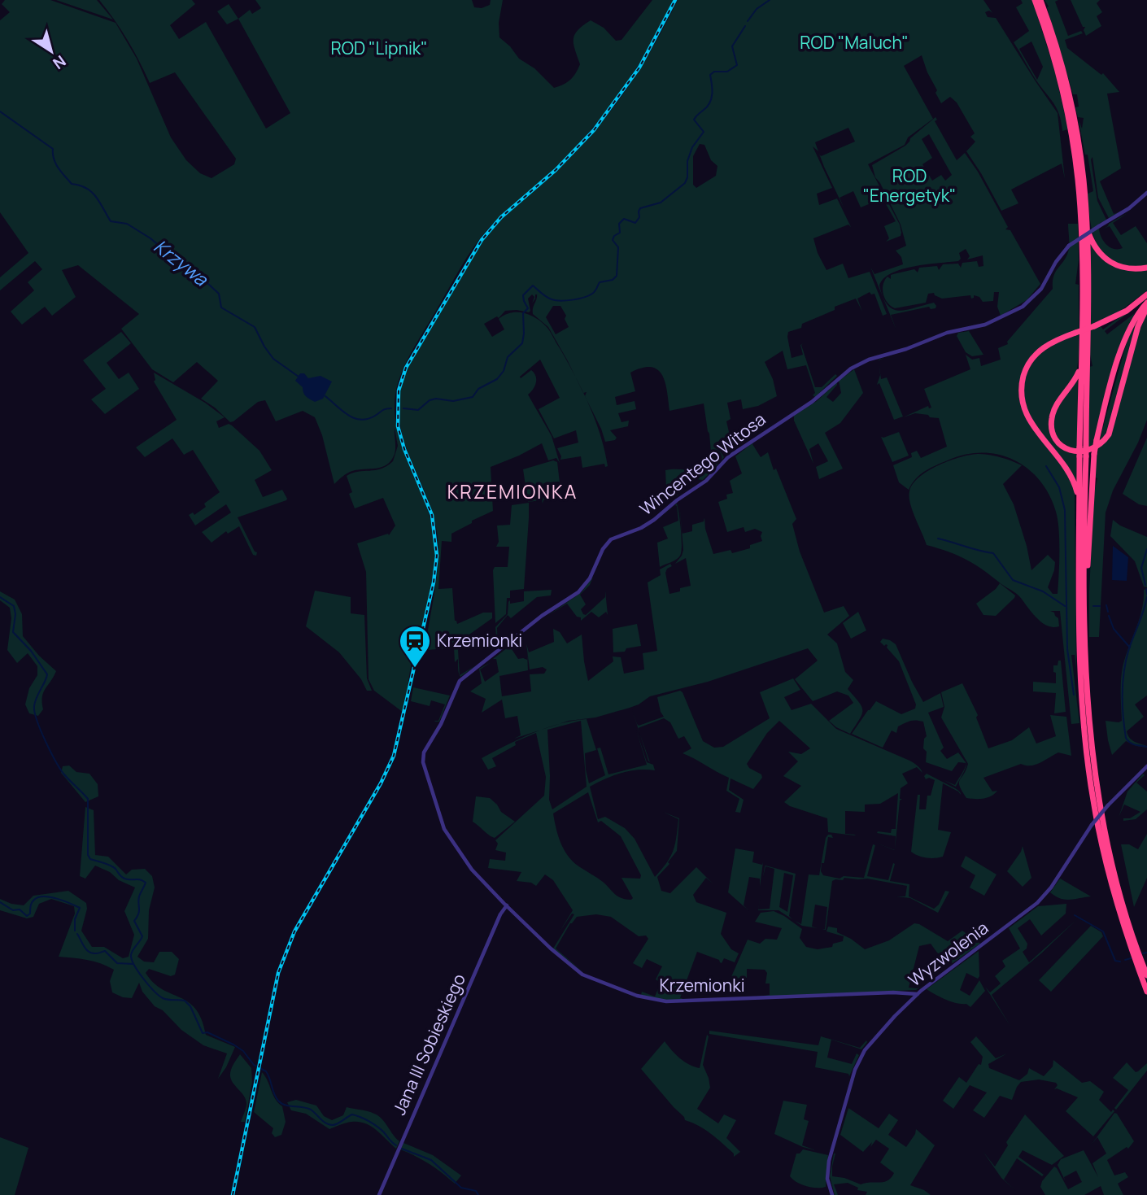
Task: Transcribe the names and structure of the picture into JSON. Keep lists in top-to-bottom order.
{
  "streets": {
    "street": [
      "Wincentego Witosa",
      "Wyzwolenia",
      "Krzemionki",
      "Jana III Sobieskiego"
    ]
  },
  "crossings": [
    ["Wincentego Witosa", "Krzemionki"],
    ["Wyzwolenia", "Krzemionki"],
    ["Krzemionki", "Jana III Sobieskiego"]
  ],
  "districts": ["KRZEMIONKA"],
  "water": ["Krzywa"],
  "parks": ["ROD \"Maluch\"", "ROD \"Lipnik\"", "ROD \"Energetyk\""],
  "places": {
    "station": ["Krzemionki"]
  },
  "north": "bottom right"
}
